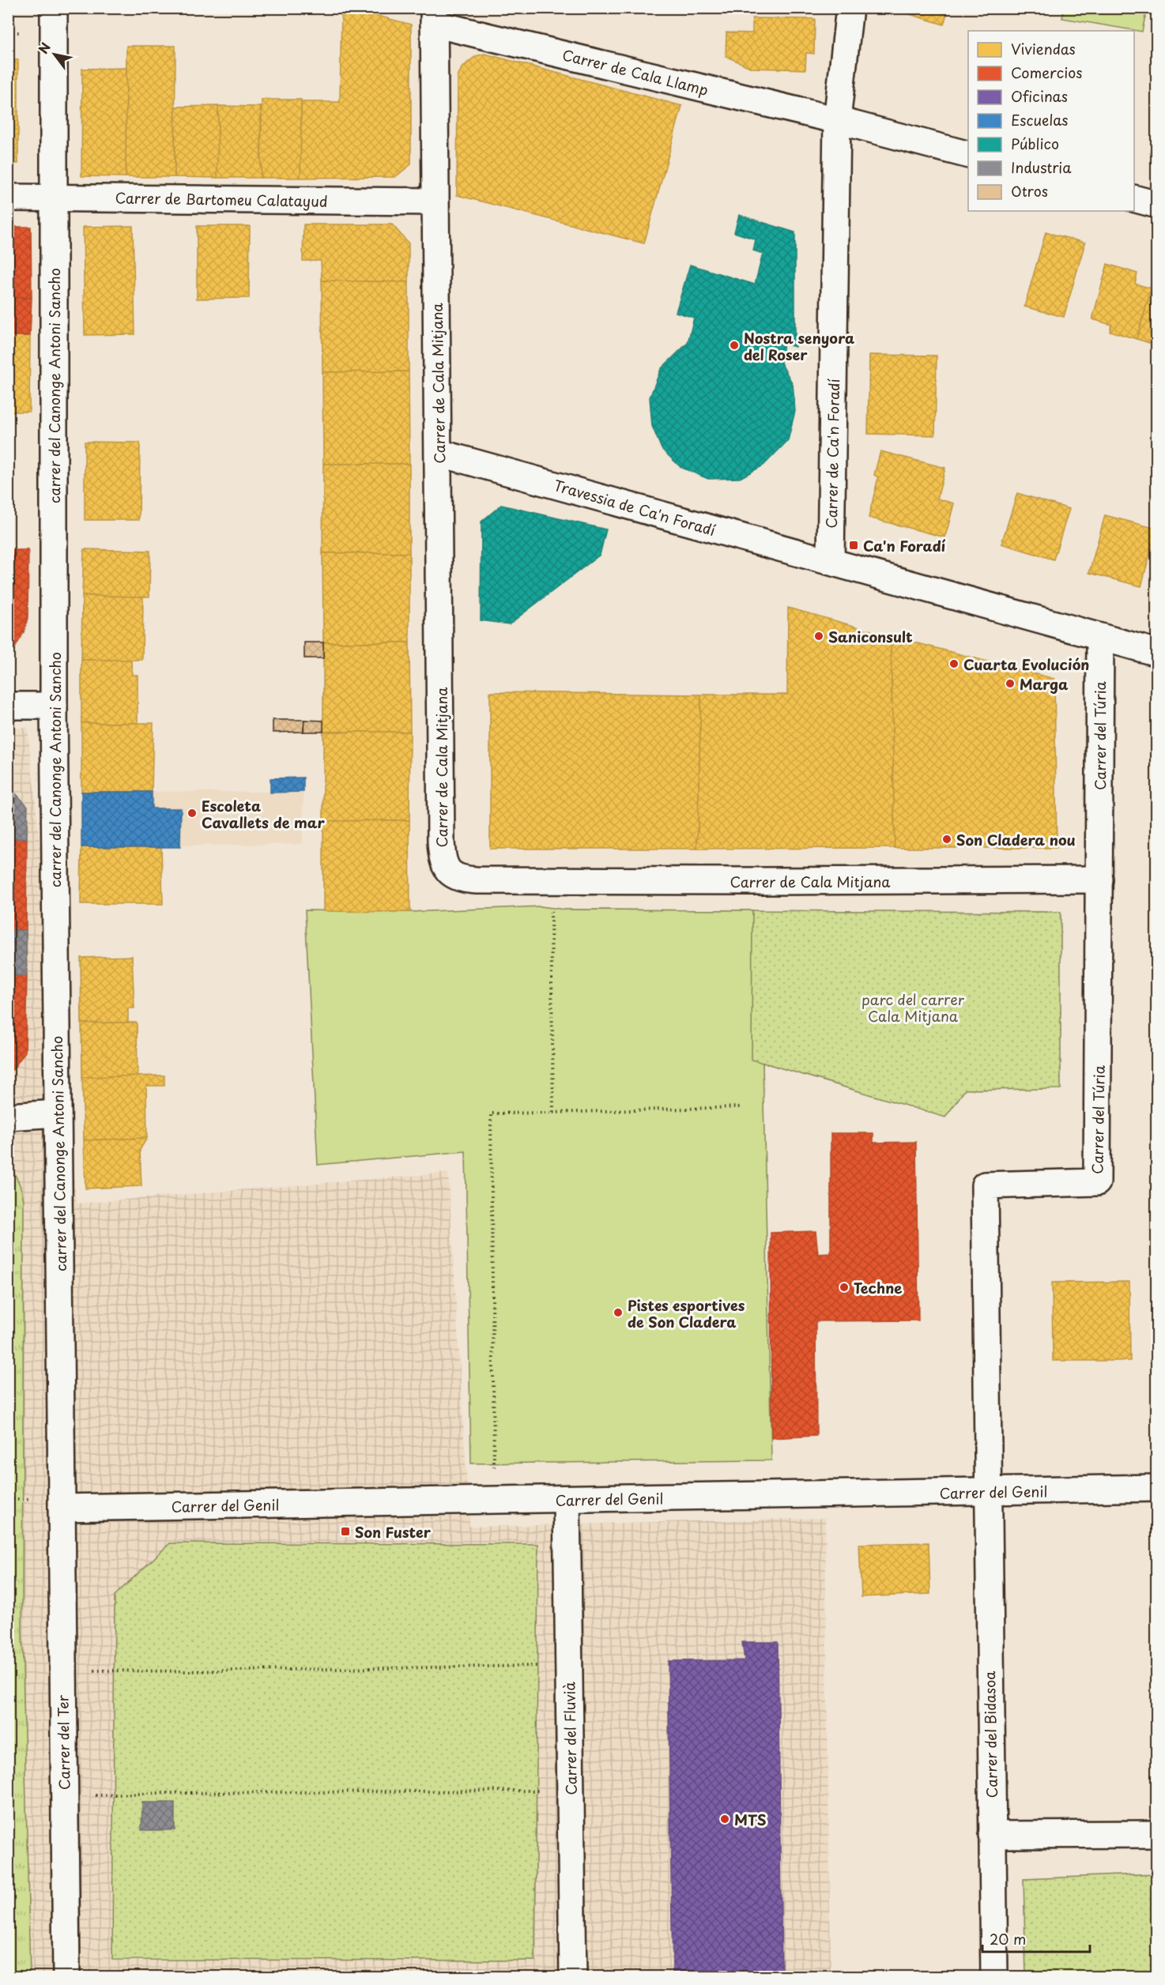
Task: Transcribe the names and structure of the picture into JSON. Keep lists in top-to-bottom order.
{
  "streets": {
    "street": [
      "Carrer de Cala Llamp",
      "Carrer de Bartomeu Calatayud",
      "Carrer de Cala Mitjana",
      "carrer del Canonge Antoni Sancho",
      "Carrer de Ca'n Foradí",
      "Travessia de Ca'n Foradí",
      "Carrer del Túria",
      "Carrer del Genil",
      "Carrer del Bidasoa",
      "Carrer del Fluvià",
      "Carrer del Ter"
    ]
  },
  "crossings": [
    ["Carrer de Cala Llamp", "Carrer de Cala Mitjana"],
    ["Carrer de Cala Llamp", "Carrer de Ca'n Foradí"],
    ["Carrer de Bartomeu Calatayud", "Carrer de Cala Mitjana"],
    ["Carrer de Bartomeu Calatayud", "carrer del Canonge Antoni Sancho"],
    ["Carrer de Cala Mitjana", "Travessia de Ca'n Foradí"],
    ["Carrer de Cala Mitjana", "Carrer del Túria"],
    ["carrer del Canonge Antoni Sancho", "Carrer del Genil"],
    ["carrer del Canonge Antoni Sancho", "Carrer del Ter"],
    ["Carrer de Ca'n Foradí", "Travessia de Ca'n Foradí"],
    ["Carrer del Túria", "Carrer del Genil"],
    ["Carrer del Túria", "Carrer del Bidasoa"],
    ["Carrer del Genil", "Carrer del Bidasoa"],
    ["Carrer del Genil", "Carrer del Fluvià"],
    ["Carrer del Genil", "Carrer del Ter"]
  ],
  "parks": ["parc del carrer Cala Mitjana"],
  "places": {
    "other": [
      "Nostra senyora del Roser",
      "Saniconsult",
      "Cuarta Evolución",
      "Marga",
      "Escoleta Cavallets de mar",
      "Son Cladera nou",
      "Techne",
      "Pistes esportives de Son Cladera",
      "MTS"
    ],
    "transit": ["Ca'n Foradí", "Son Fuster"]
  },
  "legend": [
    "Viviendas",
    "Comercios",
    "Oficinas",
    "Escuelas",
    "Público",
    "Industria",
    "Otros"
  ],
  "scale_bar": "20 m",
  "north": "top left"
}
